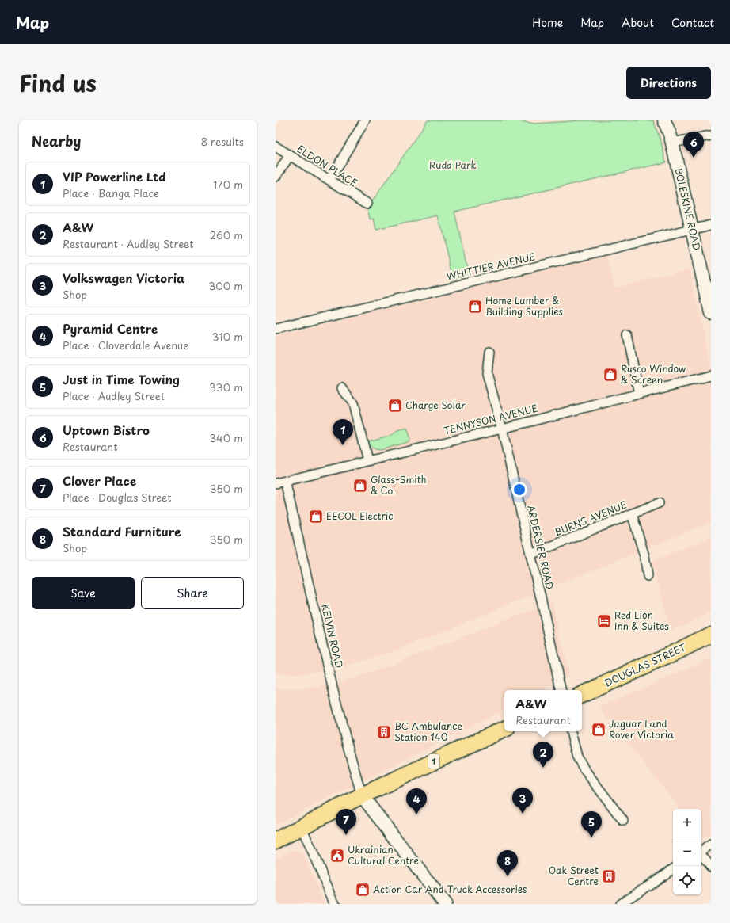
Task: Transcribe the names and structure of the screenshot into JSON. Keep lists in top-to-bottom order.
{
  "streets": {
    "highway": ["DOUGLAS STREET", "1"],
    "main road": ["BOLESKINE ROAD"],
    "street": [
      "ELDON PLACE",
      "WHITTIER AVENUE",
      "TENNYSON AVENUE",
      "BURNS AVENUE",
      "ARDERSIER ROAD",
      "KELVIN ROAD"
    ]
  },
  "crossings": [
    ["BOLESKINE ROAD", "WHITTIER AVENUE"],
    ["TENNYSON AVENUE", "ARDERSIER ROAD"],
    ["TENNYSON AVENUE", "KELVIN ROAD"],
    ["BURNS AVENUE", "ARDERSIER ROAD"],
    ["KELVIN ROAD", "1"]
  ],
  "parks": ["Rudd Park"],
  "places": {
    "shop": [
      "Home Lumber & Building Supplies",
      "Rusco Window & Screen",
      "Charge Solar",
      "Glass-Smith & Co.",
      "EECOL Electric",
      "Jaguar Land Rover Victoria",
      "Action Car And Truck Accessories"
    ],
    "hotel": ["Red Lion Inn & Suites"],
    "building": ["BC Ambulance Station 140", "Oak Street Centre"],
    "public building": ["Ukrainian Cultural Centre"]
  },
  "page": {
    "header": "Map",
    "nav": [
      "Home",
      "Map",
      "About",
      "Contact"
    ],
    "title": "Find us",
    "buttons": [
      "Directions",
      ["Save", "Share"]
    ],
    "heading": ["Nearby", "8 results"],
    "pins": [
      "6",
      "1",
      "2",
      "3",
      "4",
      "7",
      "5",
      "8"
    ],
    "list": [
      {
        "mark": "1",
        "name": "VIP Powerline Ltd",
        "note": "Place · Banga Place",
        "value": "170 m"
      },
      {
        "mark": "2",
        "name": "A&W",
        "note": "Restaurant · Audley Street",
        "value": "260 m"
      },
      {
        "mark": "3",
        "name": "Volkswagen Victoria",
        "note": "Shop",
        "value": "300 m"
      },
      {
        "mark": "4",
        "name": "Pyramid Centre",
        "note": "Place · Cloverdale Avenue",
        "value": "310 m"
      },
      {
        "mark": "5",
        "name": "Just in Time Towing",
        "note": "Place · Audley Street",
        "value": "330 m"
      },
      {
        "mark": "6",
        "name": "Uptown Bistro",
        "note": "Restaurant",
        "value": "340 m"
      },
      {
        "mark": "7",
        "name": "Clover Place",
        "note": "Place · Douglas Street",
        "value": "350 m"
      },
      {
        "mark": "8",
        "name": "Standard Furniture",
        "note": "Shop",
        "value": "350 m"
      }
    ],
    "popup": ["A&W", "Restaurant"],
    "map_buttons": ["+", "−"]
  }
}
